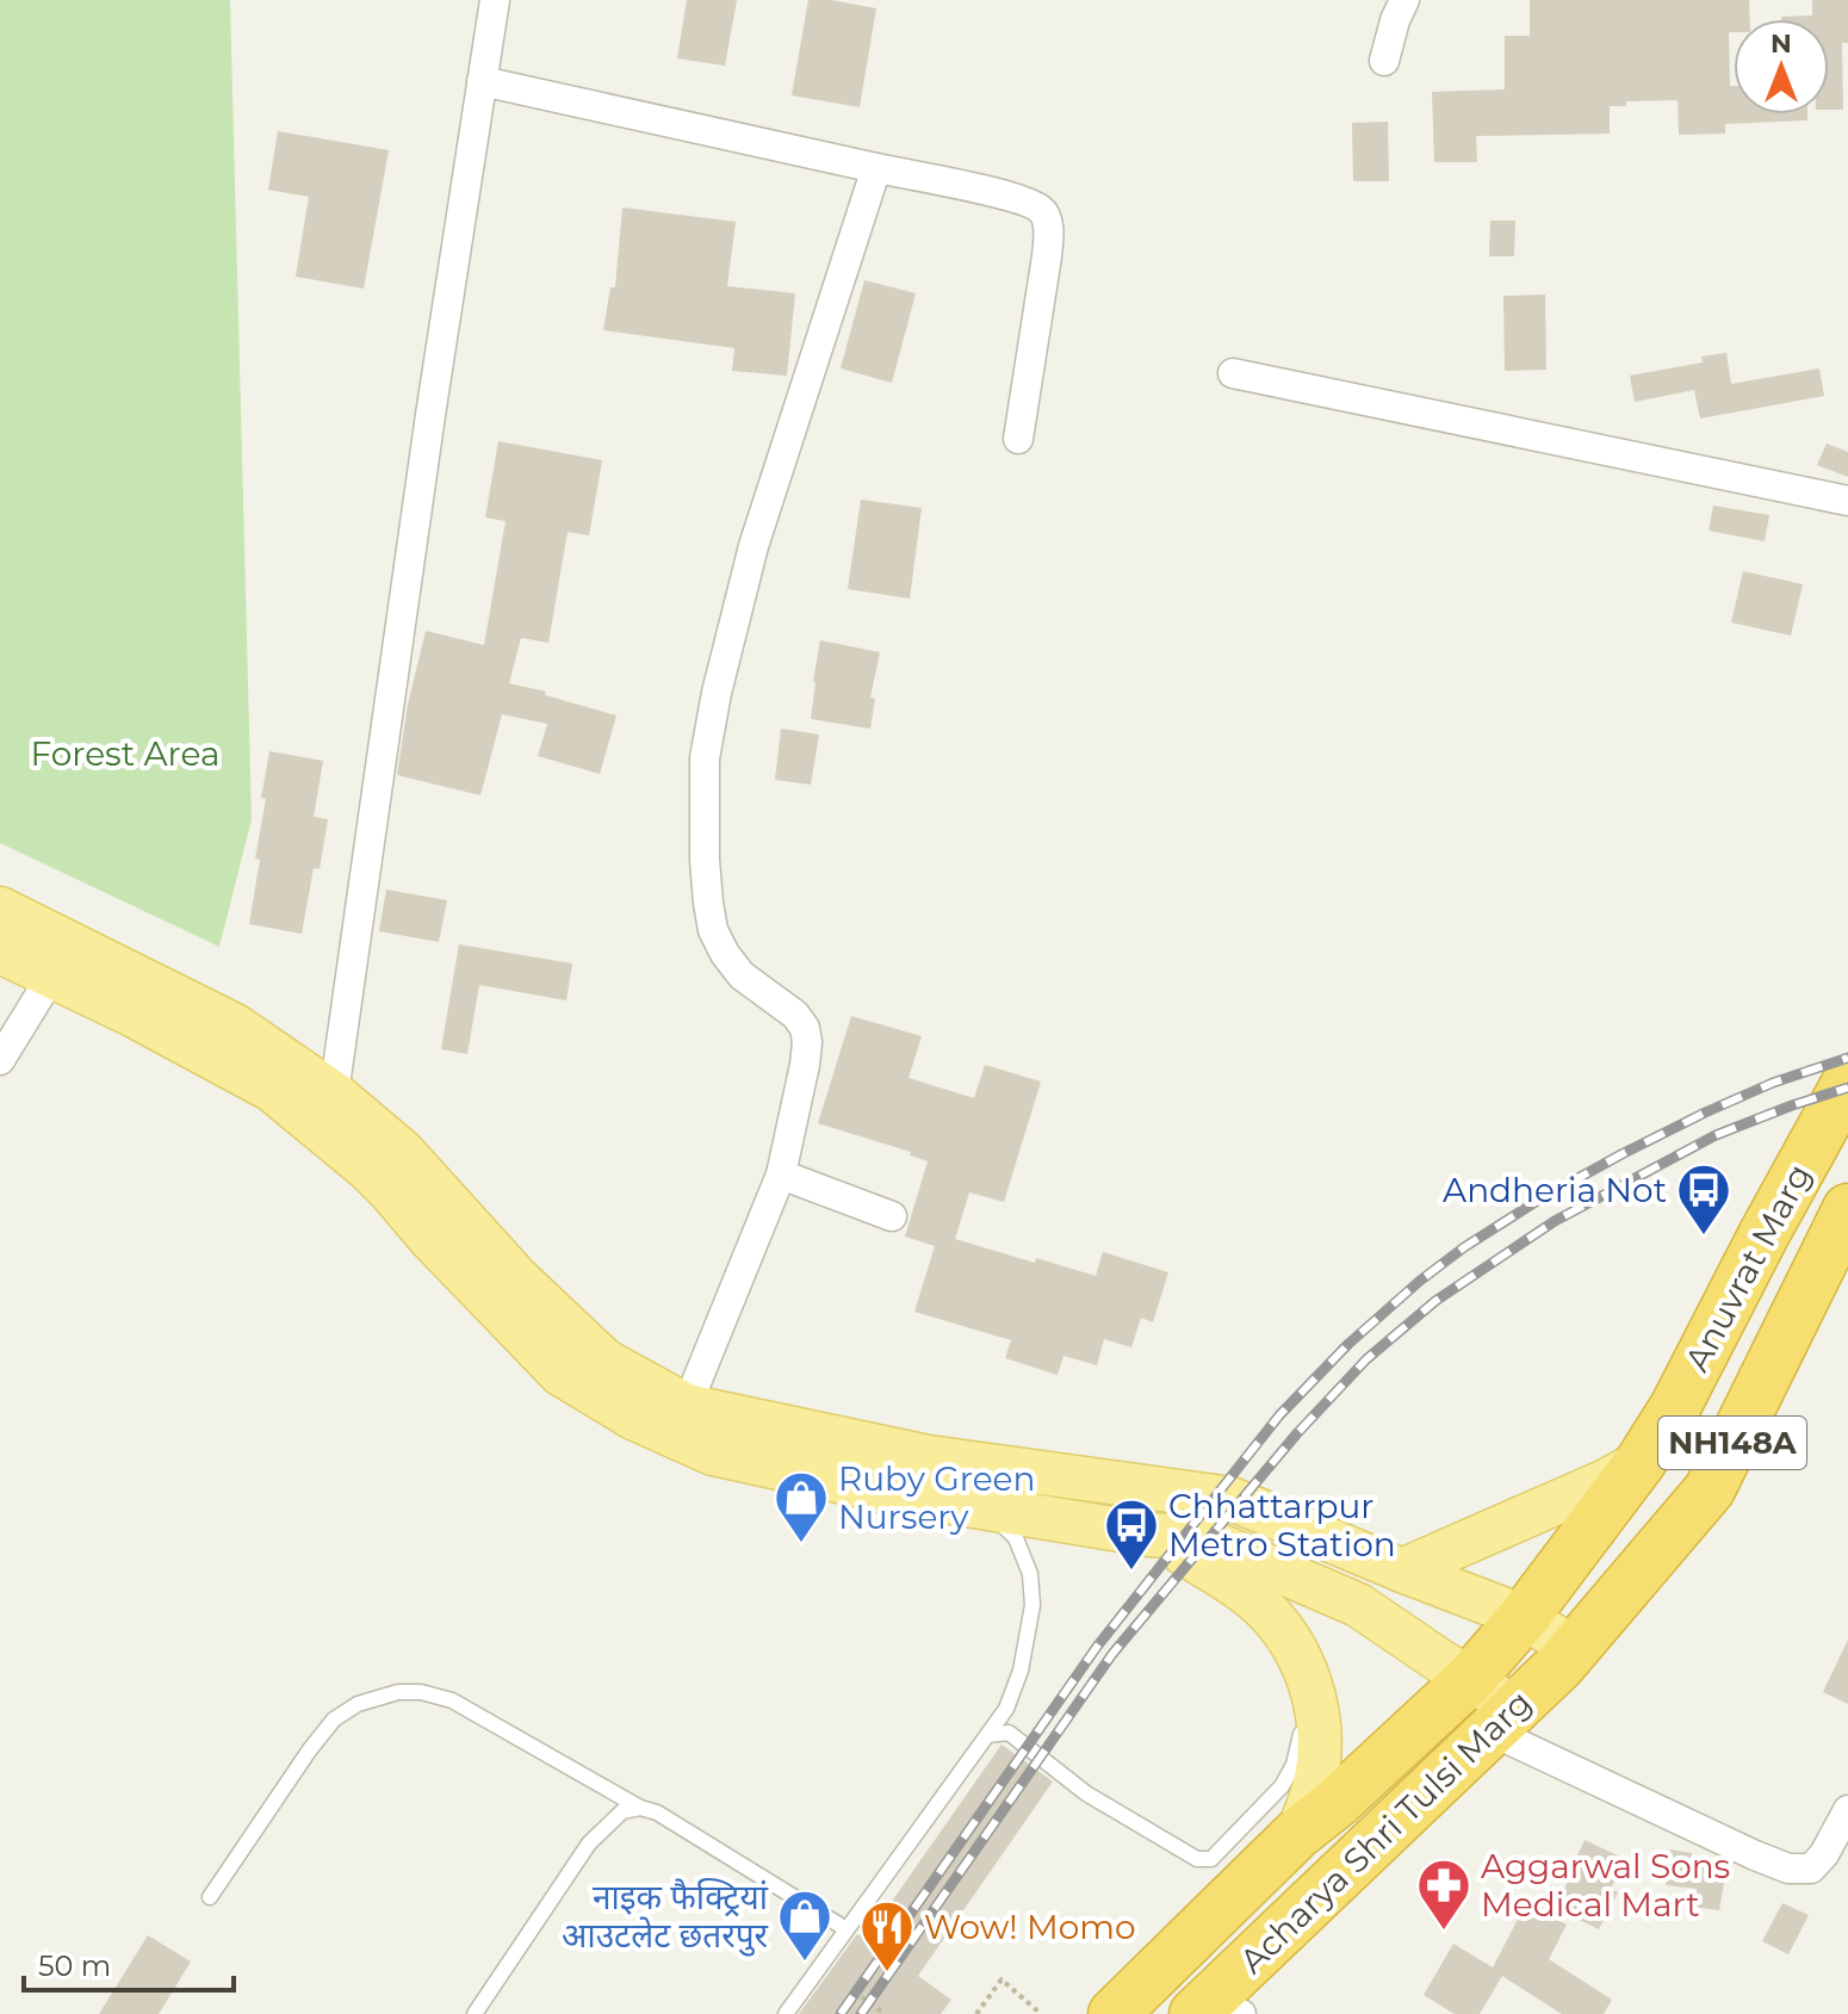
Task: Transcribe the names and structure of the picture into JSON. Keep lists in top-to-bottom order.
{
  "streets": {
    "highway": ["Anuvrat Marg", "NH148A", "Acharya Shri Tulsi Marg"]
  },
  "crossings": [
    ["Anuvrat Marg", "Acharya Shri Tulsi Marg"]
  ],
  "parks": ["Forest Area"],
  "places": {
    "bus stop": ["Andheria Not", "Chhattarpur Metro Station"],
    "shop": ["Ruby Green Nursery", "नाइक फैक्ट्रियां आउटलेट छतरपुर"],
    "pharmacy": ["Aggarwal Sons Medical Mart"],
    "restaurant": ["Wow! Momo"]
  },
  "scale_bar": "50 m",
  "north": "top"
}
